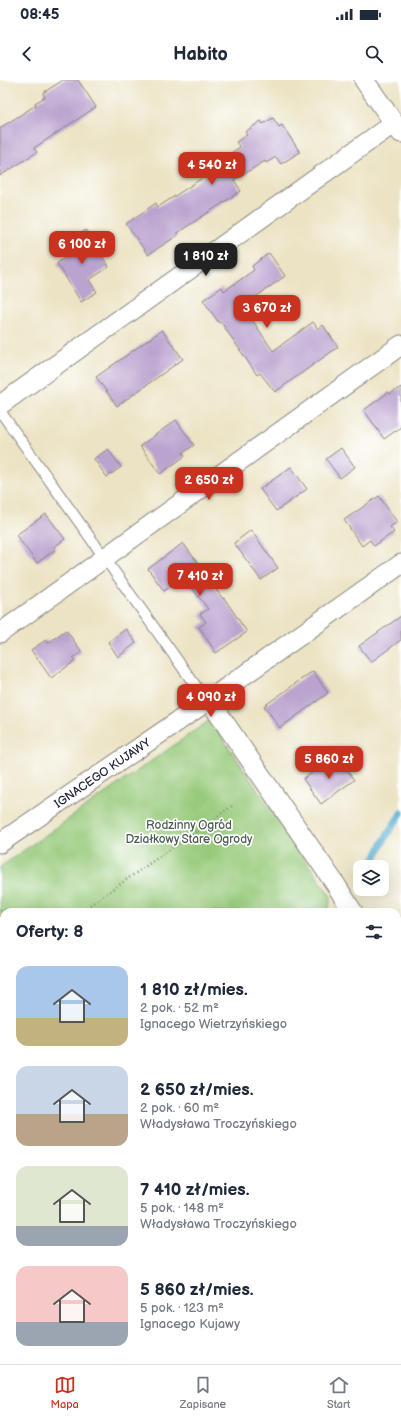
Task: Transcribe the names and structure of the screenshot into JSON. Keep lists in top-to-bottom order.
{
  "streets": {
    "street": ["IGNACEGO KUJAWY"]
  },
  "parks": ["Rodzinny Ogród Działkowy Stare Ogrody"],
  "page": {
    "status": "08:45",
    "header": "Habito",
    "price": [
      "4 540 zł",
      "6 100 zł",
      "1 810 zł",
      "3 670 zł",
      "2 650 zł",
      "7 410 zł",
      "4 090 zł",
      "5 860 zł"
    ],
    "heading": "Oferty: 8",
    "list": [
      {
        "name": "1 810 zł/mies.",
        "note": "2 pok. · 52 m² · Ignacego Wietrzyńskiego"
      },
      {
        "name": "2 650 zł/mies.",
        "note": "2 pok. · 60 m² · Władysława Troczyńskiego"
      },
      {
        "name": "7 410 zł/mies.",
        "note": "5 pok. · 148 m² · Władysława Troczyńskiego"
      },
      {
        "name": "5 860 zł/mies.",
        "note": "5 pok. · 123 m² · Ignacego Kujawy"
      }
    ],
    "tabs": ["Mapa", "Zapisane", "Start"]
  }
}
